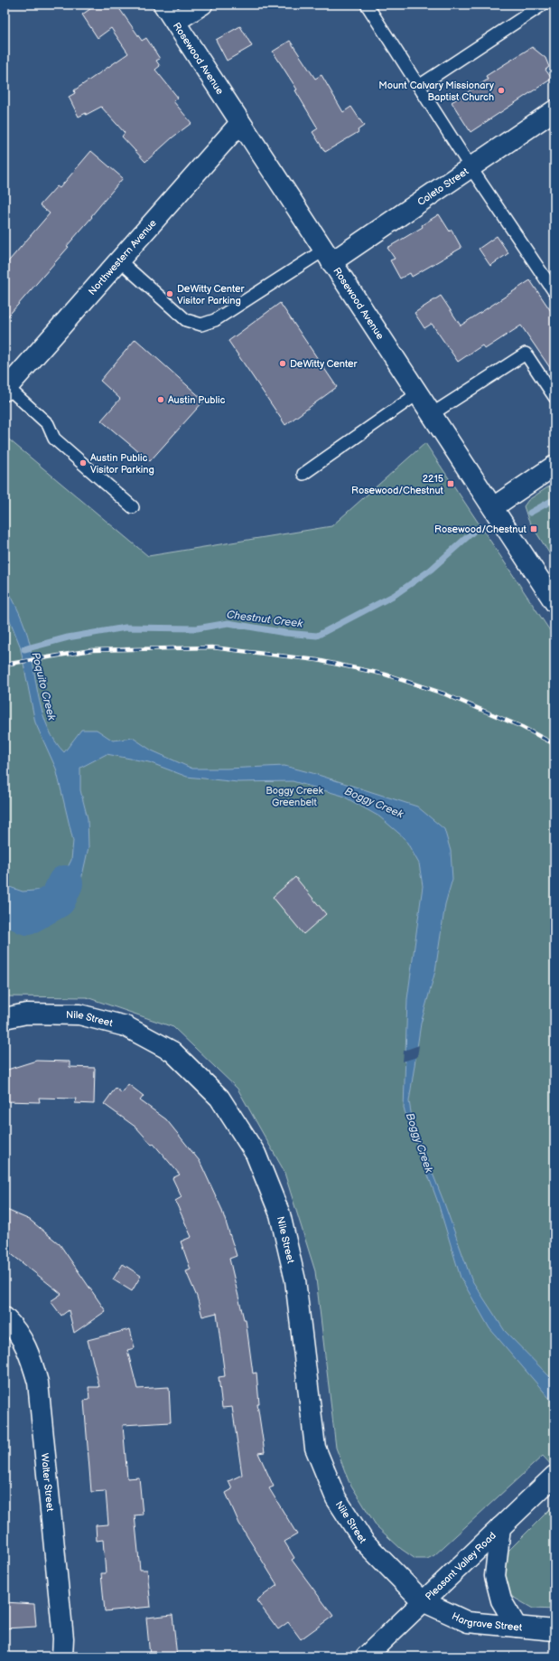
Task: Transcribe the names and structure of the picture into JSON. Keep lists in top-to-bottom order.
{
  "streets": {
    "street": [
      "Rosewood Avenue",
      "Coleto Street",
      "Northwestern Avenue",
      "Nile Street",
      "Walter Street",
      "Pleasant Valley Road",
      "Hargrave Street"
    ]
  },
  "crossings": [
    ["Rosewood Avenue", "Coleto Street"],
    ["Rosewood Avenue", "Northwestern Avenue"],
    ["Nile Street", "Pleasant Valley Road"],
    ["Nile Street", "Hargrave Street"],
    ["Pleasant Valley Road", "Hargrave Street"]
  ],
  "water": ["Chestnut Creek", "Poquito Creek", "Boggy Creek"],
  "parks": ["Boggy Creek Greenbelt"],
  "places": {
    "other": [
      "Mount Calvary Missionary Baptist Church",
      "DeWitty Center Visitor Parking",
      "DeWitty Center",
      "Austin Public",
      "Austin Public Visitor Parking"
    ],
    "transit": ["2215 Rosewood/Chestnut", "Rosewood/Chestnut"]
  }
}
